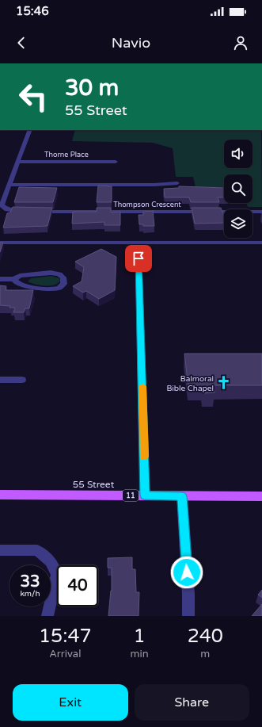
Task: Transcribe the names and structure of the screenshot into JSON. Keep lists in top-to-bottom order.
{
  "streets": {
    "main road": ["55 Street", "11"],
    "street": ["Thorne Place", "Thompson Crescent"]
  },
  "places": {
    "church": ["Balmoral Bible Chapel"]
  },
  "page": {
    "status": "15:46",
    "header": "Navio",
    "turn": ["30 m", "55 Street"],
    "speed": "33 km/h",
    "limit": "40",
    "eta": [
      "15:47",
      "Arrival",
      "1",
      "min",
      "240",
      "m"
    ],
    "buttons": ["Exit", "Share"]
  }
}
